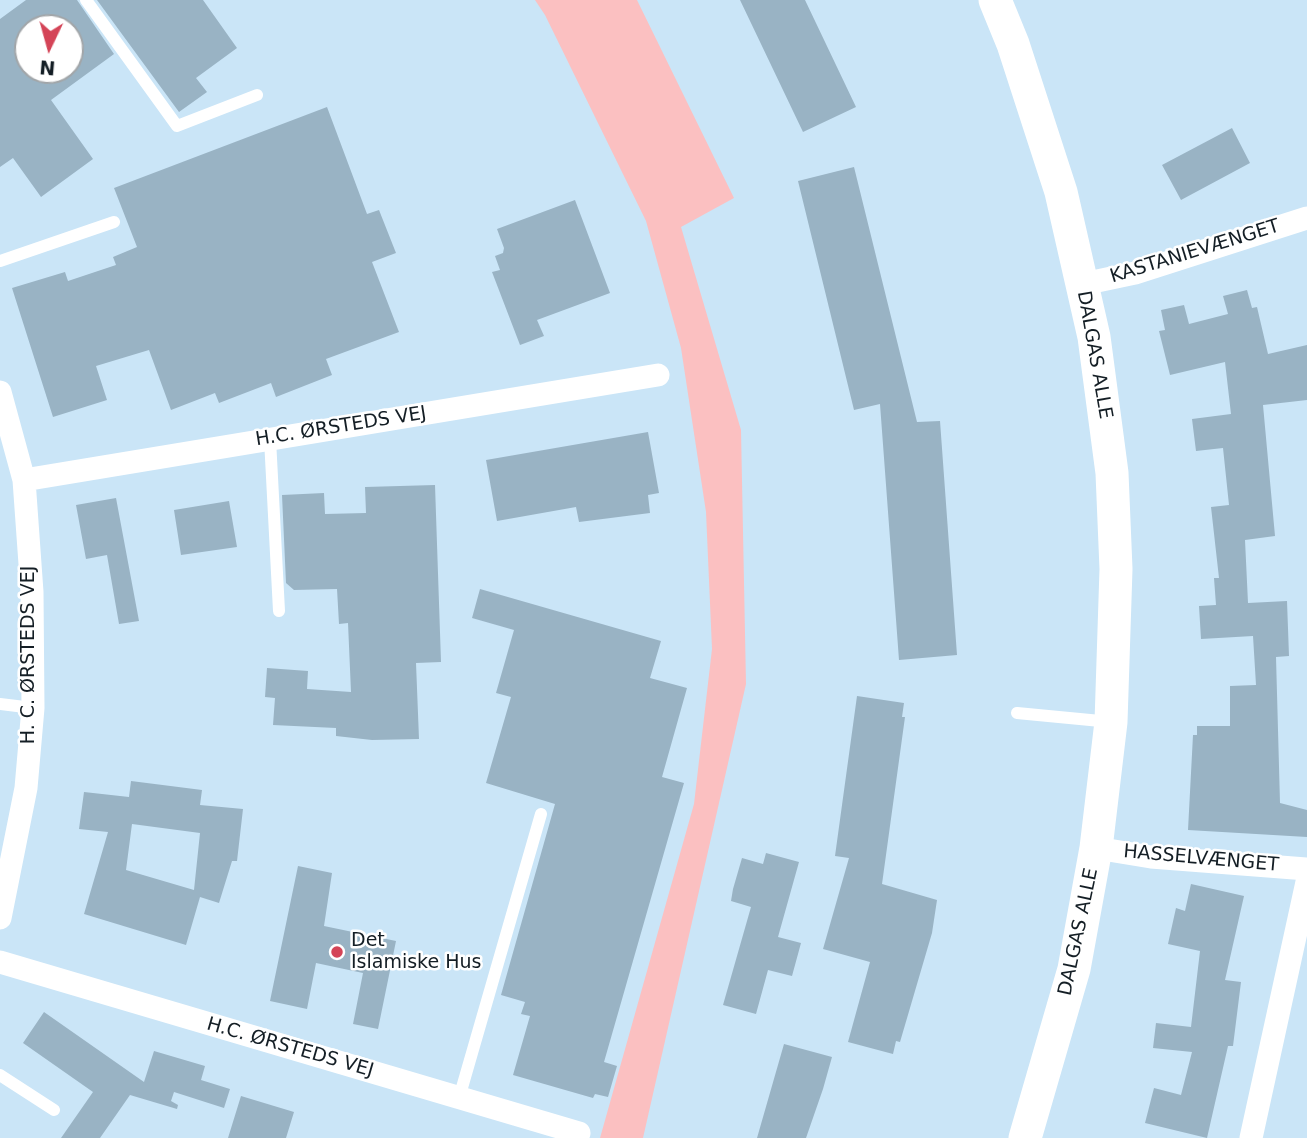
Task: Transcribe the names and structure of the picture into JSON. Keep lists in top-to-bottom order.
{
  "streets": {
    "street": [
      "KASTANIEVÆNGET",
      "DALGAS ALLE",
      "H.C. ØRSTEDS VEJ",
      "H. C. ØRSTEDS VEJ",
      "HASSELVÆNGET"
    ]
  },
  "crossings": [
    ["KASTANIEVÆNGET", "DALGAS ALLE"],
    ["DALGAS ALLE", "HASSELVÆNGET"],
    ["H.C. ØRSTEDS VEJ", "H. C. ØRSTEDS VEJ"]
  ],
  "places": ["Det Islamiske Hus"],
  "north": "bottom"
}
